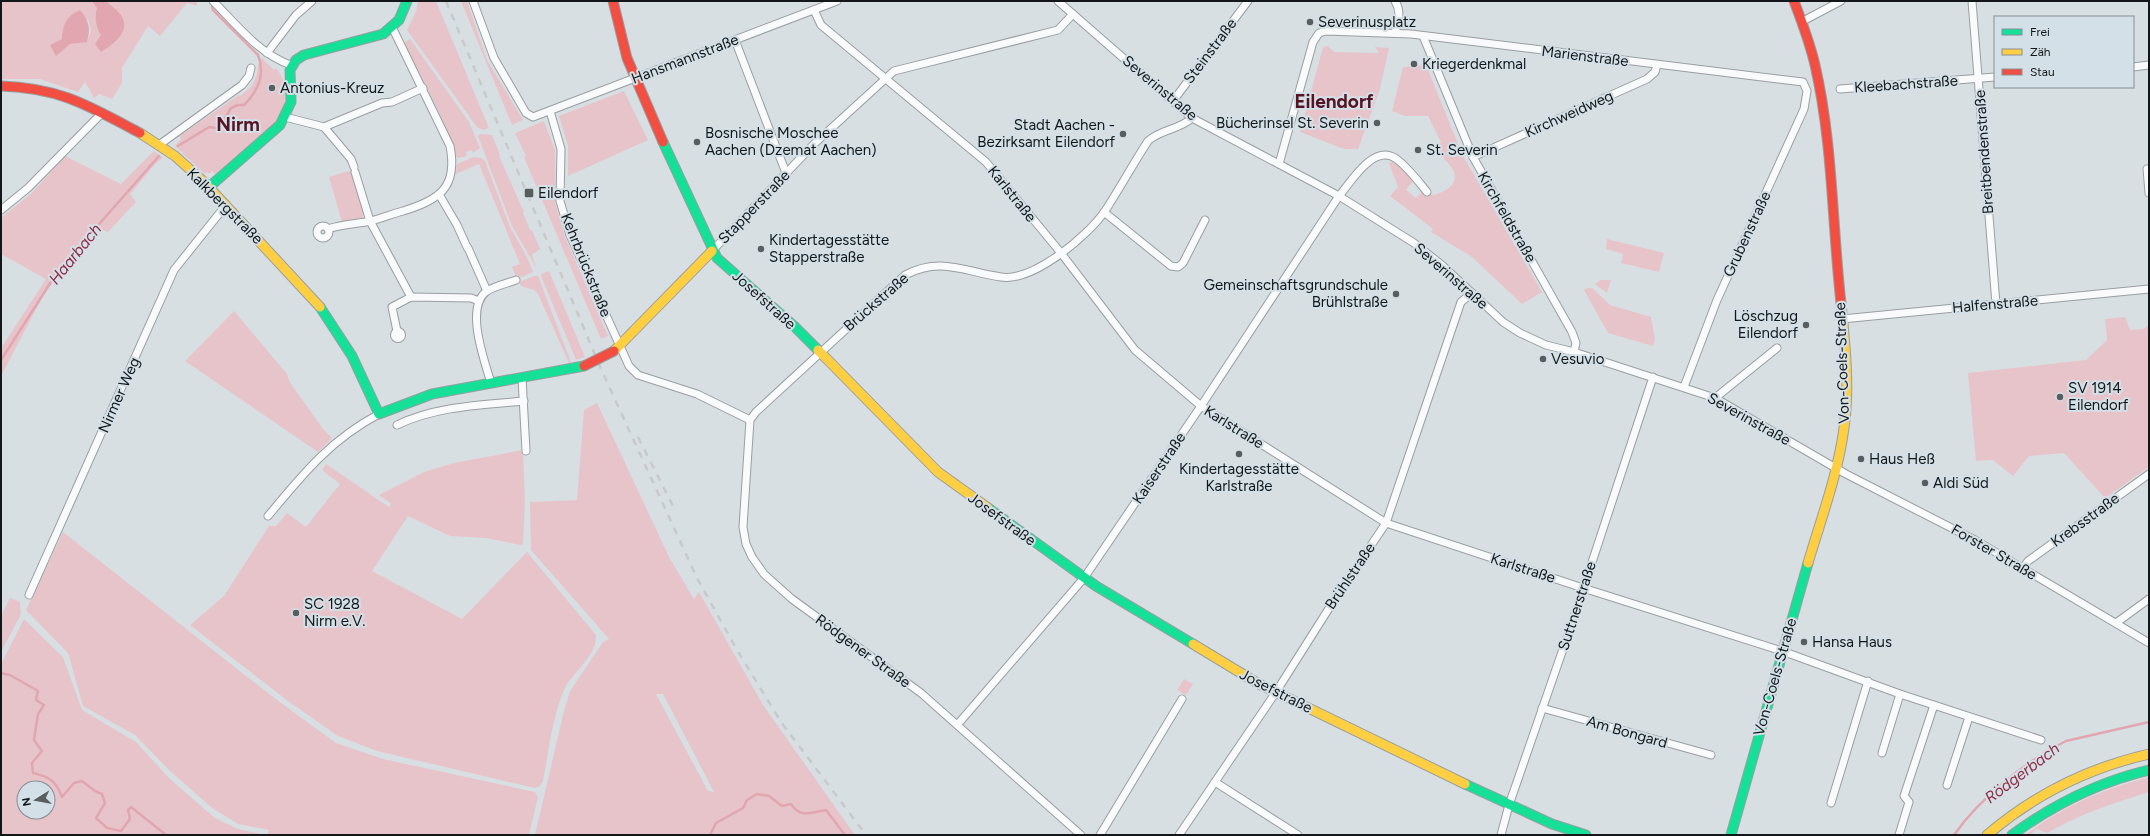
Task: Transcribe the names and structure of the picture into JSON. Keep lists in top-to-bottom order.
{
  "streets": {
    "street": [
      "Steinstraße",
      "Marienstraße",
      "Hansmannstraße",
      "Kleebachstraße",
      "Severinstraße",
      "Kirchweidweg",
      "Breitbendenstraße",
      "Karlstraße",
      "Kalkbergstraße",
      "Stapperstraße",
      "Kirchfeldstraße",
      "Grubenstraße",
      "Kehrbrückstraße",
      "Josefstraße",
      "Brückstraße",
      "Halfenstraße",
      "Von-Coels-Straße",
      "Nirmer Weg",
      "Kaiserstraße",
      "Krebsstraße",
      "Forster Straße",
      "Brühlstraße",
      "Suttnerstraße",
      "Rödgener Straße",
      "Am Bongard"
    ]
  },
  "crossings": [
    ["Steinstraße", "Severinstraße"],
    ["Marienstraße", "Severinstraße"],
    ["Marienstraße", "Kirchweidweg"],
    ["Marienstraße", "Kirchfeldstraße"],
    ["Marienstraße", "Grubenstraße"],
    ["Hansmannstraße", "Karlstraße"],
    ["Hansmannstraße", "Kehrbrückstraße"],
    ["Hansmannstraße", "Josefstraße"],
    ["Kleebachstraße", "Breitbendenstraße"],
    ["Severinstraße", "Stapperstraße"],
    ["Severinstraße", "Kirchfeldstraße"],
    ["Severinstraße", "Grubenstraße"],
    ["Severinstraße", "Brückstraße"],
    ["Severinstraße", "Von-Coels-Straße"],
    ["Severinstraße", "Kaiserstraße"],
    ["Severinstraße", "Forster Straße"],
    ["Severinstraße", "Brühlstraße"],
    ["Severinstraße", "Suttnerstraße"],
    ["Kirchweidweg", "Kirchfeldstraße"],
    ["Breitbendenstraße", "Halfenstraße"],
    ["Karlstraße", "Stapperstraße"],
    ["Karlstraße", "Brückstraße"],
    ["Karlstraße", "Von-Coels-Straße"],
    ["Karlstraße", "Kaiserstraße"],
    ["Karlstraße", "Brühlstraße"],
    ["Karlstraße", "Suttnerstraße"],
    ["Kalkbergstraße", "Stapperstraße"],
    ["Kalkbergstraße", "Nirmer Weg"],
    ["Stapperstraße", "Kehrbrückstraße"],
    ["Stapperstraße", "Josefstraße"],
    ["Josefstraße", "Brückstraße"],
    ["Josefstraße", "Kaiserstraße"],
    ["Josefstraße", "Brühlstraße"],
    ["Josefstraße", "Suttnerstraße"],
    ["Brückstraße", "Rödgener Straße"],
    ["Halfenstraße", "Von-Coels-Straße"],
    ["Von-Coels-Straße", "Forster Straße"],
    ["Kaiserstraße", "Rödgener Straße"],
    ["Krebsstraße", "Forster Straße"],
    ["Suttnerstraße", "Am Bongard"]
  ],
  "districts": ["Eilendorf", "Nirm"],
  "water": ["Haarbach", "Rödgerbach"],
  "places": {
    "other": [
      "Severinusplatz",
      "Kriegerdenkmal",
      "Antonius-Kreuz",
      "Bücherinsel St. Severin",
      "Stadt Aachen - Bezirksamt Eilendorf",
      "Bosnische Moschee Aachen (Dzemat Aachen)",
      "St. Severin",
      "Kindertagesstätte Stapperstraße",
      "Gemeinschaftsgrundschule Brühlstraße",
      "Löschzug Eilendorf",
      "Vesuvio",
      "SV 1914 Eilendorf",
      "Kindertagesstätte Karlstraße",
      "Haus Heß",
      "Aldi Süd",
      "SC 1928 Nirm e.V.",
      "Hansa Haus"
    ],
    "transit": ["Eilendorf"]
  },
  "legend": ["Frei", "Zäh", "Stau"],
  "north": "left"
}
